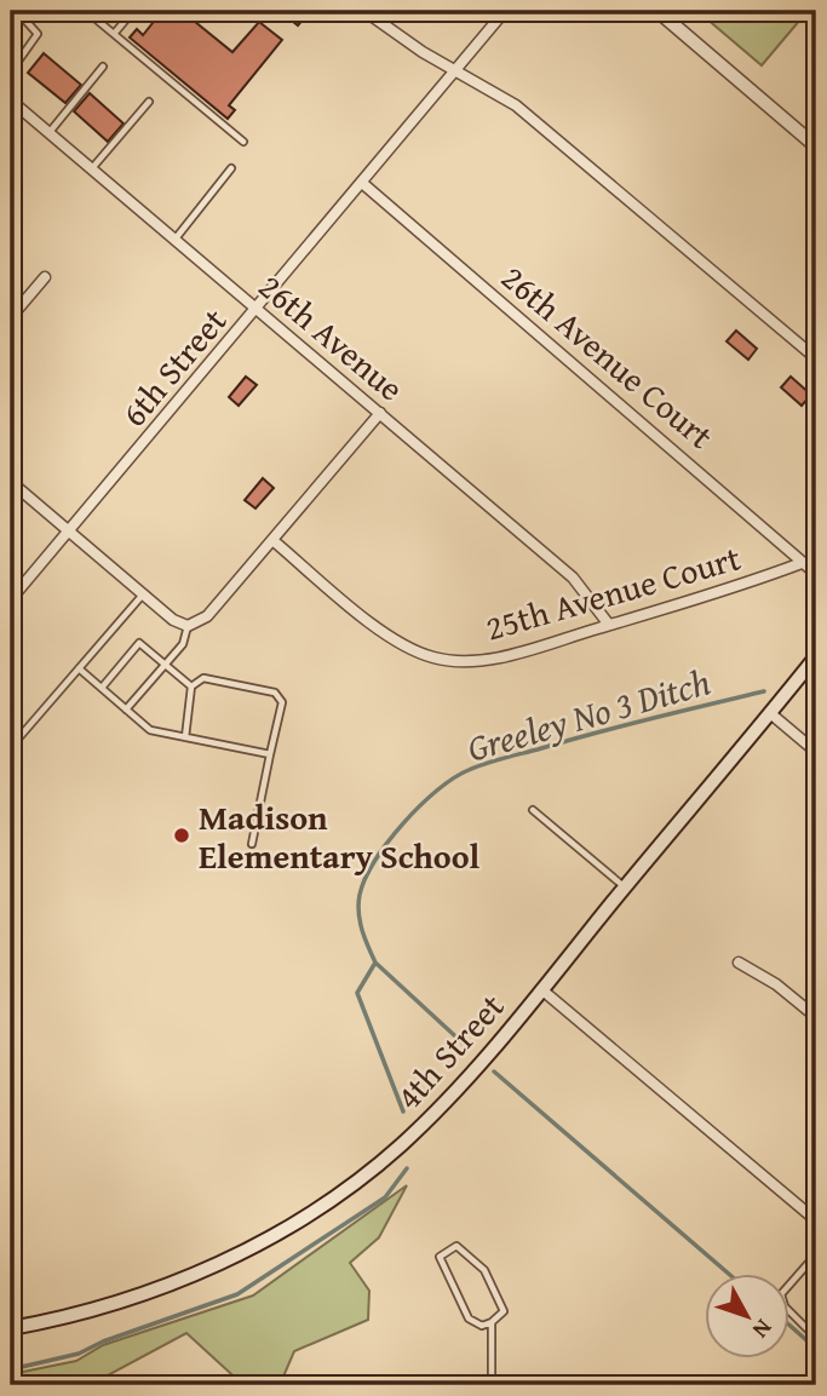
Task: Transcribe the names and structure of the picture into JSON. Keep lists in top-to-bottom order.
{
  "streets": {
    "main road": ["4th Street"],
    "street": [
      "26th Avenue",
      "26th Avenue Court",
      "6th Street",
      "25th Avenue Court"
    ]
  },
  "crossings": [
    ["26th Avenue", "6th Street"],
    ["26th Avenue", "25th Avenue Court"],
    ["26th Avenue Court", "6th Street"],
    ["26th Avenue Court", "25th Avenue Court"]
  ],
  "water": ["Greeley No 3 Ditch"],
  "places": ["Madison Elementary School"],
  "north": "bottom right"
}
